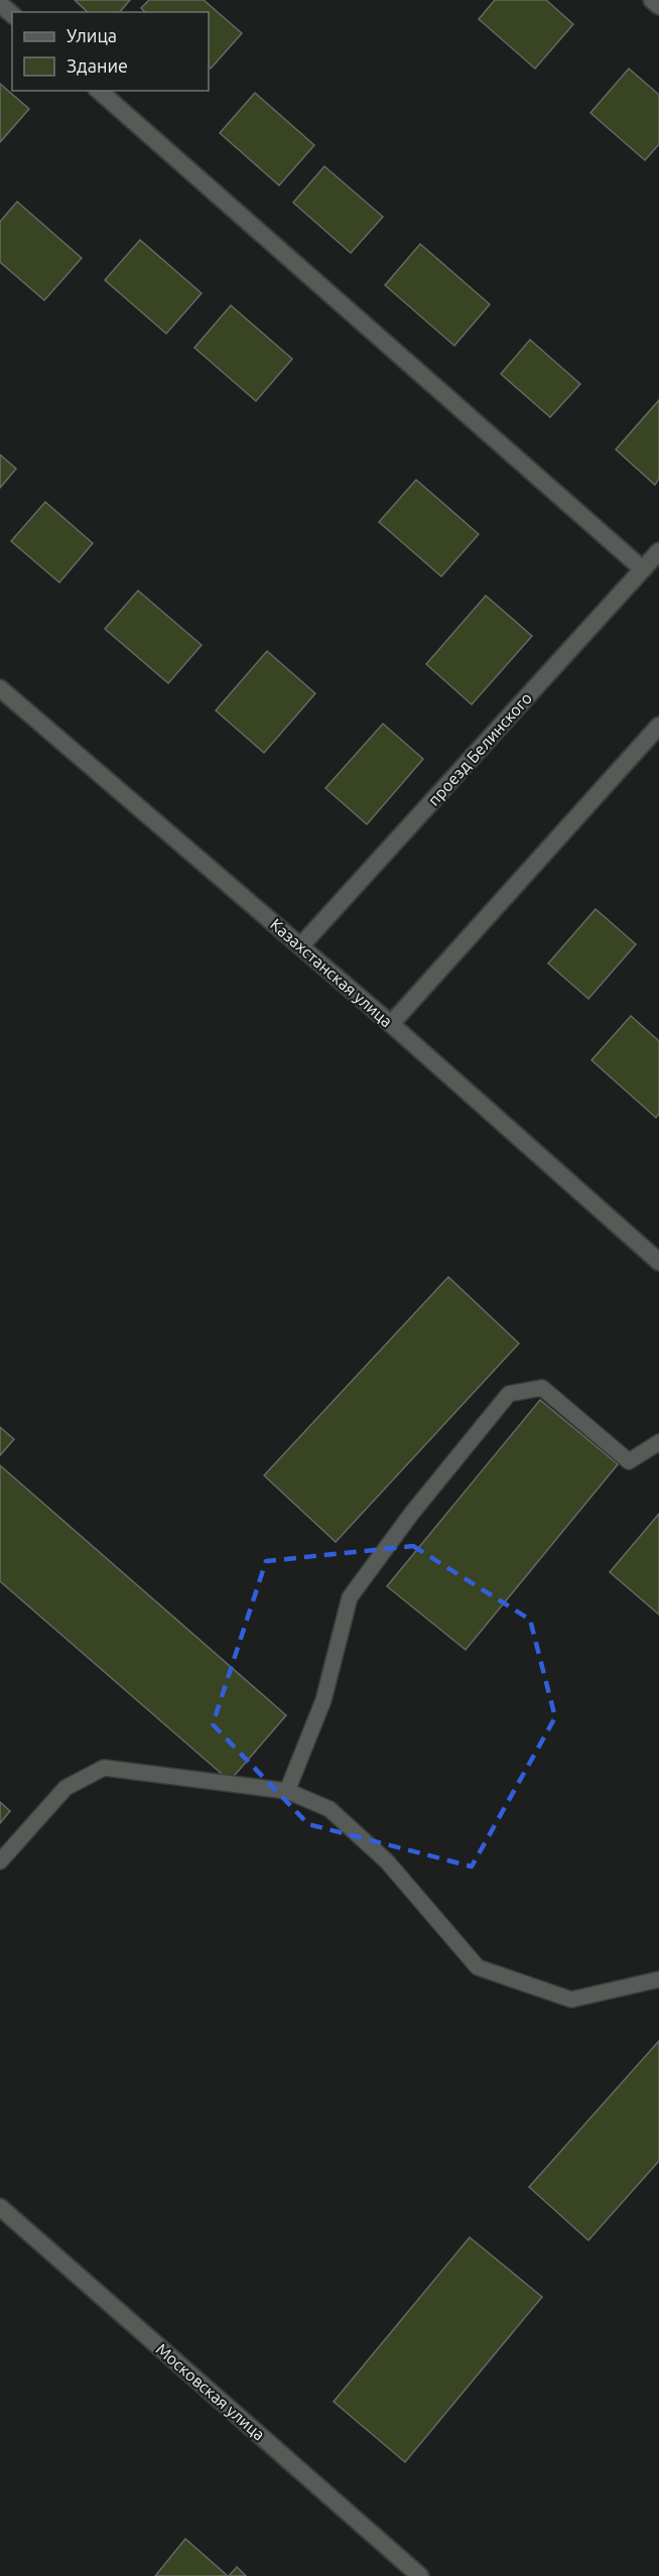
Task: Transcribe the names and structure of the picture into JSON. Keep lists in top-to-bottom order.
{
  "streets": {
    "street": ["проезд Белинского", "Казахстанская улица", "Московская улица"]
  },
  "crossings": [
    ["проезд Белинского", "Казахстанская улица"]
  ],
  "legend": ["Улица", "Здание"]
}
